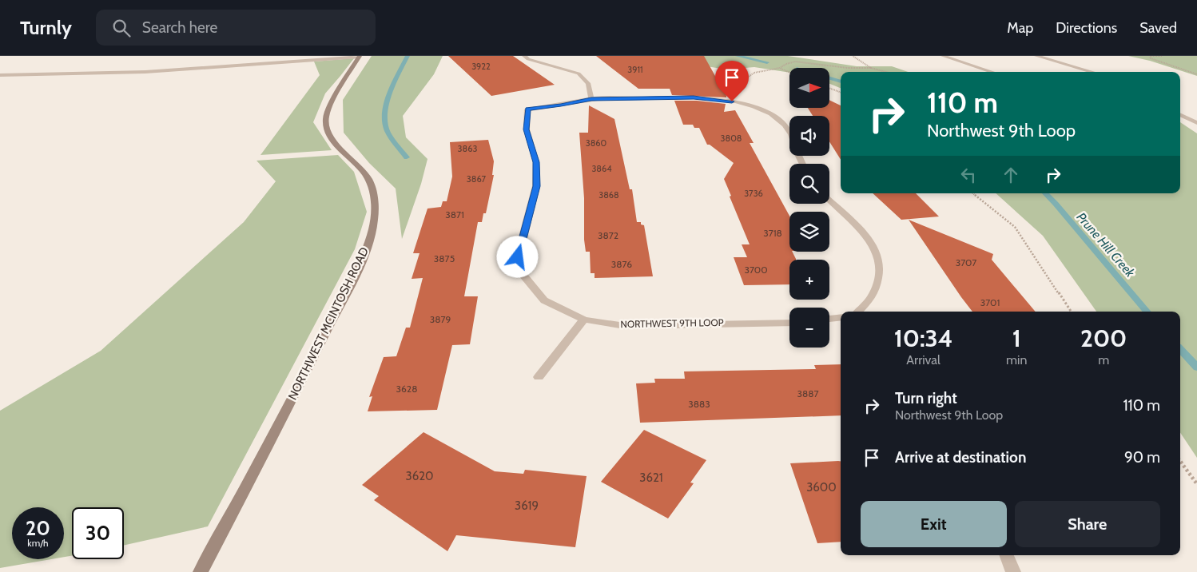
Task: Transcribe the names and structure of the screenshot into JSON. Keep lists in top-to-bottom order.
{
  "streets": {
    "street": ["NORTHWEST MCINTOSH ROAD", "NORTHWEST 9TH LOOP"]
  },
  "water": ["Prune Hill Creek"],
  "house_numbers": [
    "3922",
    "3911",
    "3808",
    "3860",
    "3863",
    "3864",
    "3867",
    "3736",
    "3868",
    "3871",
    "3718",
    "3872",
    "3875",
    "3707",
    "3876",
    "3700",
    "3701",
    "3879",
    "3628",
    "3887",
    "3883",
    "3620",
    "3621",
    "3600",
    "3619"
  ],
  "north": "right",
  "page": {
    "header": "Turnly",
    "search": "Search here",
    "nav": ["Map", "Directions", "Saved"],
    "map_buttons": ["+", "−"],
    "turn": ["110 m", "Northwest 9th Loop"],
    "eta": [
      "10:34",
      "Arrival",
      "1",
      "min",
      "200",
      "m"
    ],
    "list": [
      {
        "name": "Turn right",
        "note": "Northwest 9th Loop",
        "value": "110 m"
      },
      {
        "name": "Arrive at destination",
        "value": "90 m"
      }
    ],
    "buttons": ["Exit", "Share"],
    "speed": "20 km/h",
    "limit": "30"
  }
}
